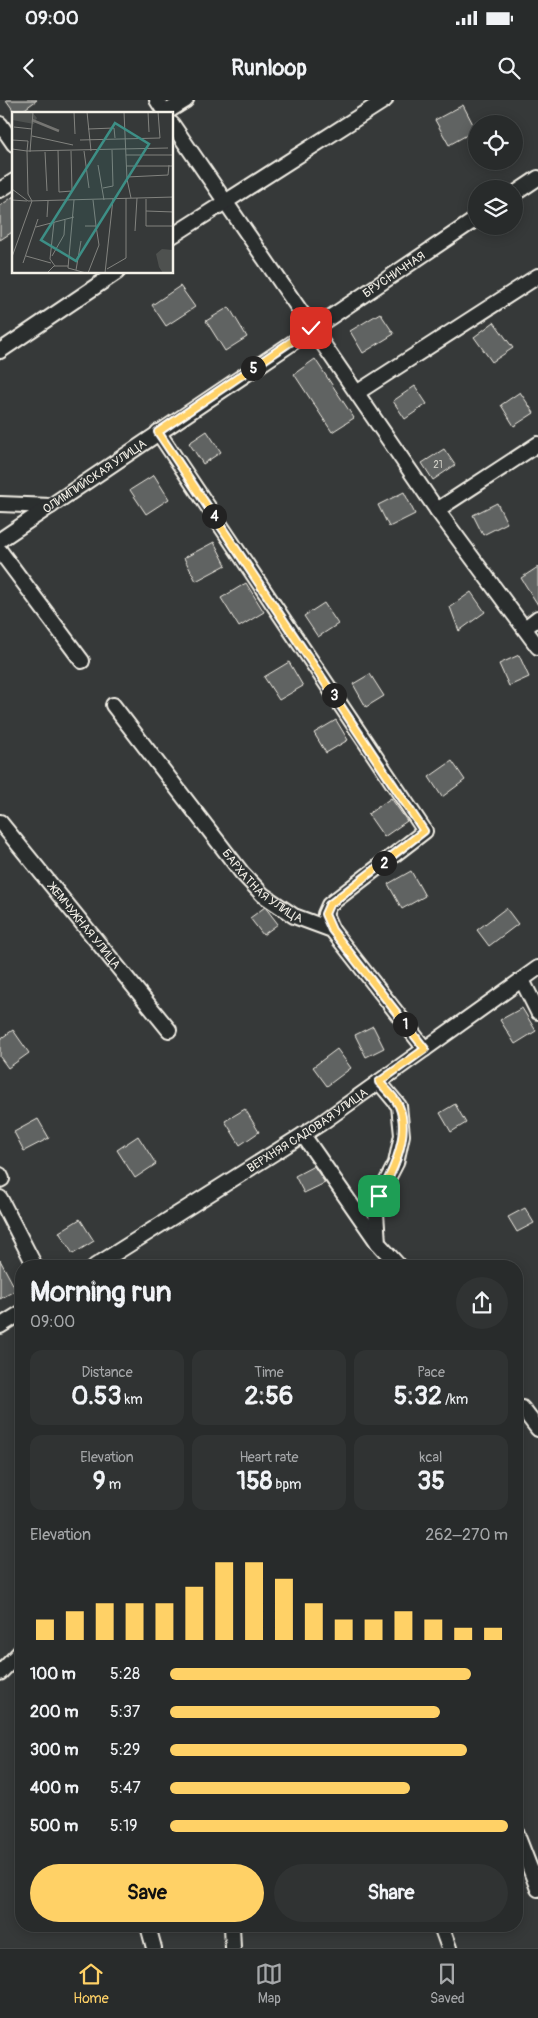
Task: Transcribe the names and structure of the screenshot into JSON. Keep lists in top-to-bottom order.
{
  "streets": {
    "street": [
      "БРУСНИЧНАЯ",
      "ОЛИМПИЙСКАЯ УЛИЦА",
      "БАРХАТНАЯ УЛИЦА",
      "ЖЕМЧУЖНАЯ УЛИЦА",
      "ВЕРХНЯЯ САДОВАЯ УЛИЦА"
    ]
  },
  "crossings": [
    ["БРУСНИЧНАЯ", "ОЛИМПИЙСКАЯ УЛИЦА"]
  ],
  "house_numbers": ["21"],
  "page": {
    "status": "09:00",
    "header": "Runloop",
    "pins": [
      "5",
      "4",
      "3",
      "2",
      "1"
    ],
    "heading": ["Morning run", "09:00"],
    "stats": [
      ["Distance", "0.53 km"],
      ["Time", "2:56"],
      ["Pace", "5:32 /km"],
      ["Elevation", "9 m"],
      ["Heart rate", "158 bpm"],
      ["kcal", "35"]
    ],
    "chart": ["Elevation", "262–270 m"],
    "list": [
      {
        "name": "100 m",
        "note": "5:28"
      },
      {
        "name": "200 m",
        "note": "5:37"
      },
      {
        "name": "300 m",
        "note": "5:29"
      },
      {
        "name": "400 m",
        "note": "5:47"
      },
      {
        "name": "500 m",
        "note": "5:19"
      }
    ],
    "buttons": ["Save", "Share"],
    "tabs": ["Home", "Map", "Saved"]
  }
}
